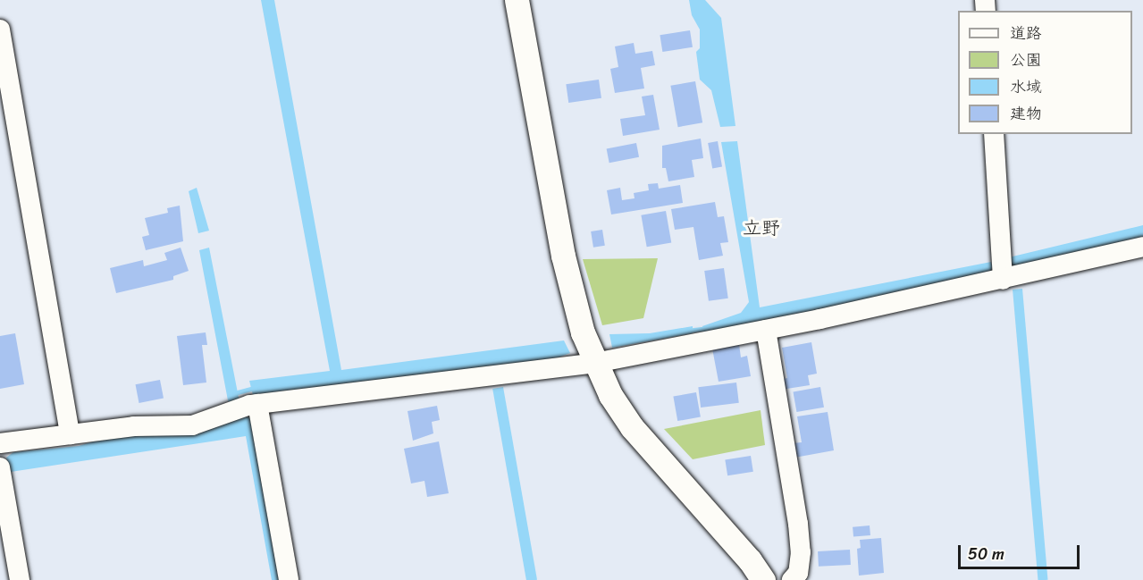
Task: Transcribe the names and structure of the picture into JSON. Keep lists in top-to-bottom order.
{
  "districts": ["立野"],
  "legend": [
    "道路",
    "公園",
    "水域",
    "建物"
  ],
  "scale_bar": "50 m"
}
